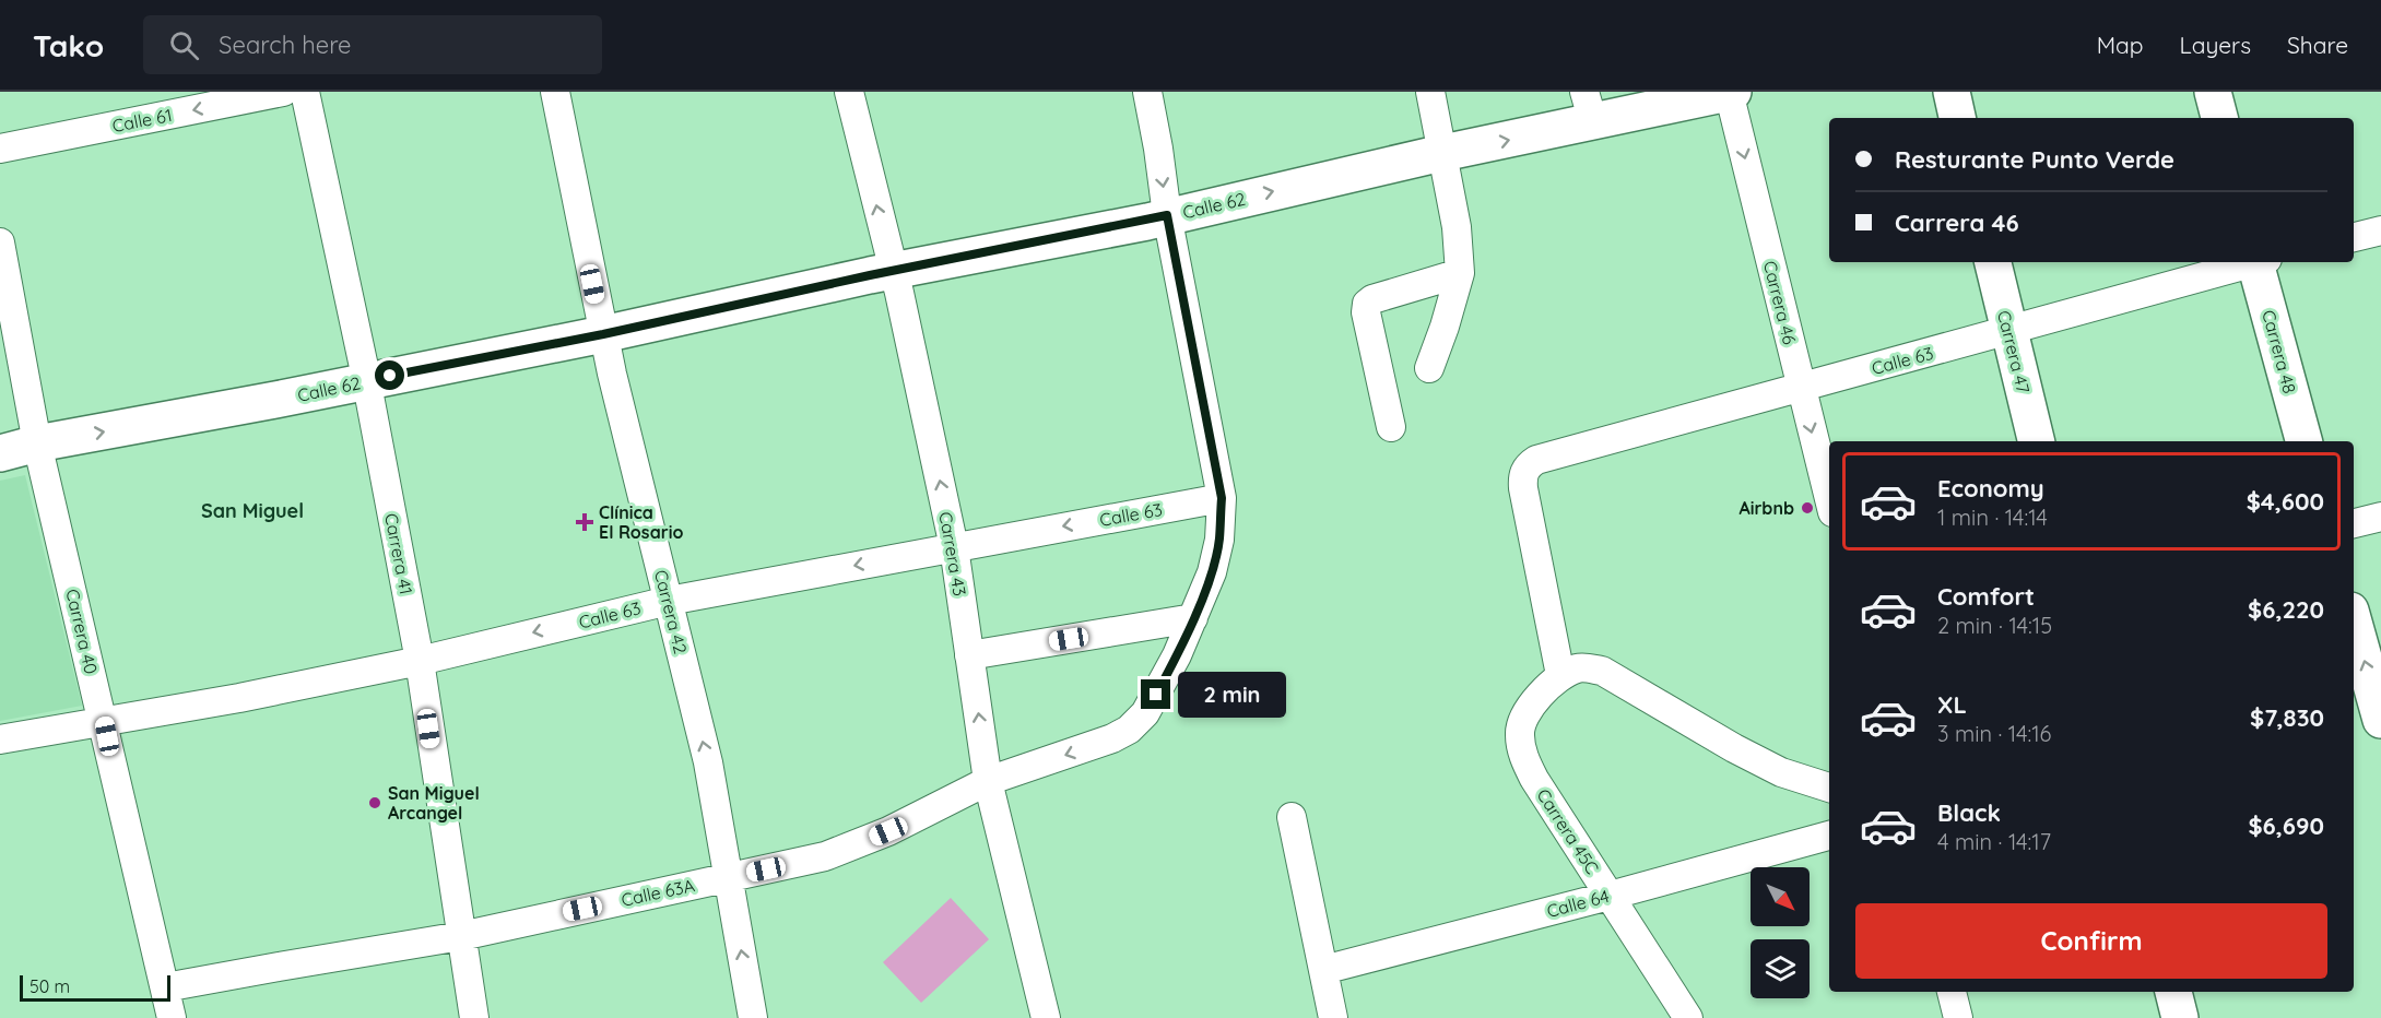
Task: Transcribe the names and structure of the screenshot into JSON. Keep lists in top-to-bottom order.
{
  "streets": {
    "main road": ["Calle 62", "Carrera 47", "Carrera 48"],
    "street": [
      "Calle 61",
      "Carrera 46",
      "Calle 63",
      "Carrera 41",
      "Carrera 43",
      "Carrera 42",
      "Carrera 40",
      "Carrera 45C",
      "Calle 63A",
      "Calle 64"
    ]
  },
  "crossings": [
    ["Calle 62", "Carrera 46"],
    ["Calle 62", "Carrera 41"],
    ["Calle 62", "Carrera 43"],
    ["Calle 62", "Carrera 42"],
    ["Calle 62", "Carrera 40"],
    ["Carrera 46", "Calle 63"],
    ["Carrera 47", "Calle 63"],
    ["Calle 63", "Carrera 41"],
    ["Calle 63", "Carrera 43"],
    ["Calle 63", "Carrera 42"],
    ["Calle 63", "Carrera 40"],
    ["Calle 63", "Carrera 45C"],
    ["Carrera 41", "Calle 63A"],
    ["Carrera 43", "Calle 63A"],
    ["Carrera 42", "Calle 63A"],
    ["Carrera 40", "Calle 63A"],
    ["Carrera 45C", "Calle 64"]
  ],
  "one_way": [
    "Calle 61",
    "Calle 62",
    "Carrera 46",
    "Calle 63",
    "Carrera 43",
    "Carrera 42"
  ],
  "districts": ["San Miguel"],
  "places": {
    "other": ["Airbnb", "San Miguel Arcangel"],
    "health": ["Clínica El Rosario"]
  },
  "scale_bar": "50 m",
  "north": "bottom right",
  "page": {
    "header": "Tako",
    "search": "Search here",
    "nav": ["Map", "Layers", "Share"],
    "banner": ["Resturante Punto Verde", "Carrera 46"],
    "list": [
      {
        "name": "Economy",
        "note": "1 min · 14:14",
        "value": "$4,600"
      },
      {
        "name": "Comfort",
        "note": "2 min · 14:15",
        "value": "$6,220"
      },
      {
        "name": "XL",
        "note": "3 min · 14:16",
        "value": "$7,830"
      },
      {
        "name": "Black",
        "note": "4 min · 14:17",
        "value": "$6,690"
      }
    ],
    "bubble": "2 min",
    "buttons": "Confirm",
    "scale": "50 m"
  }
}
